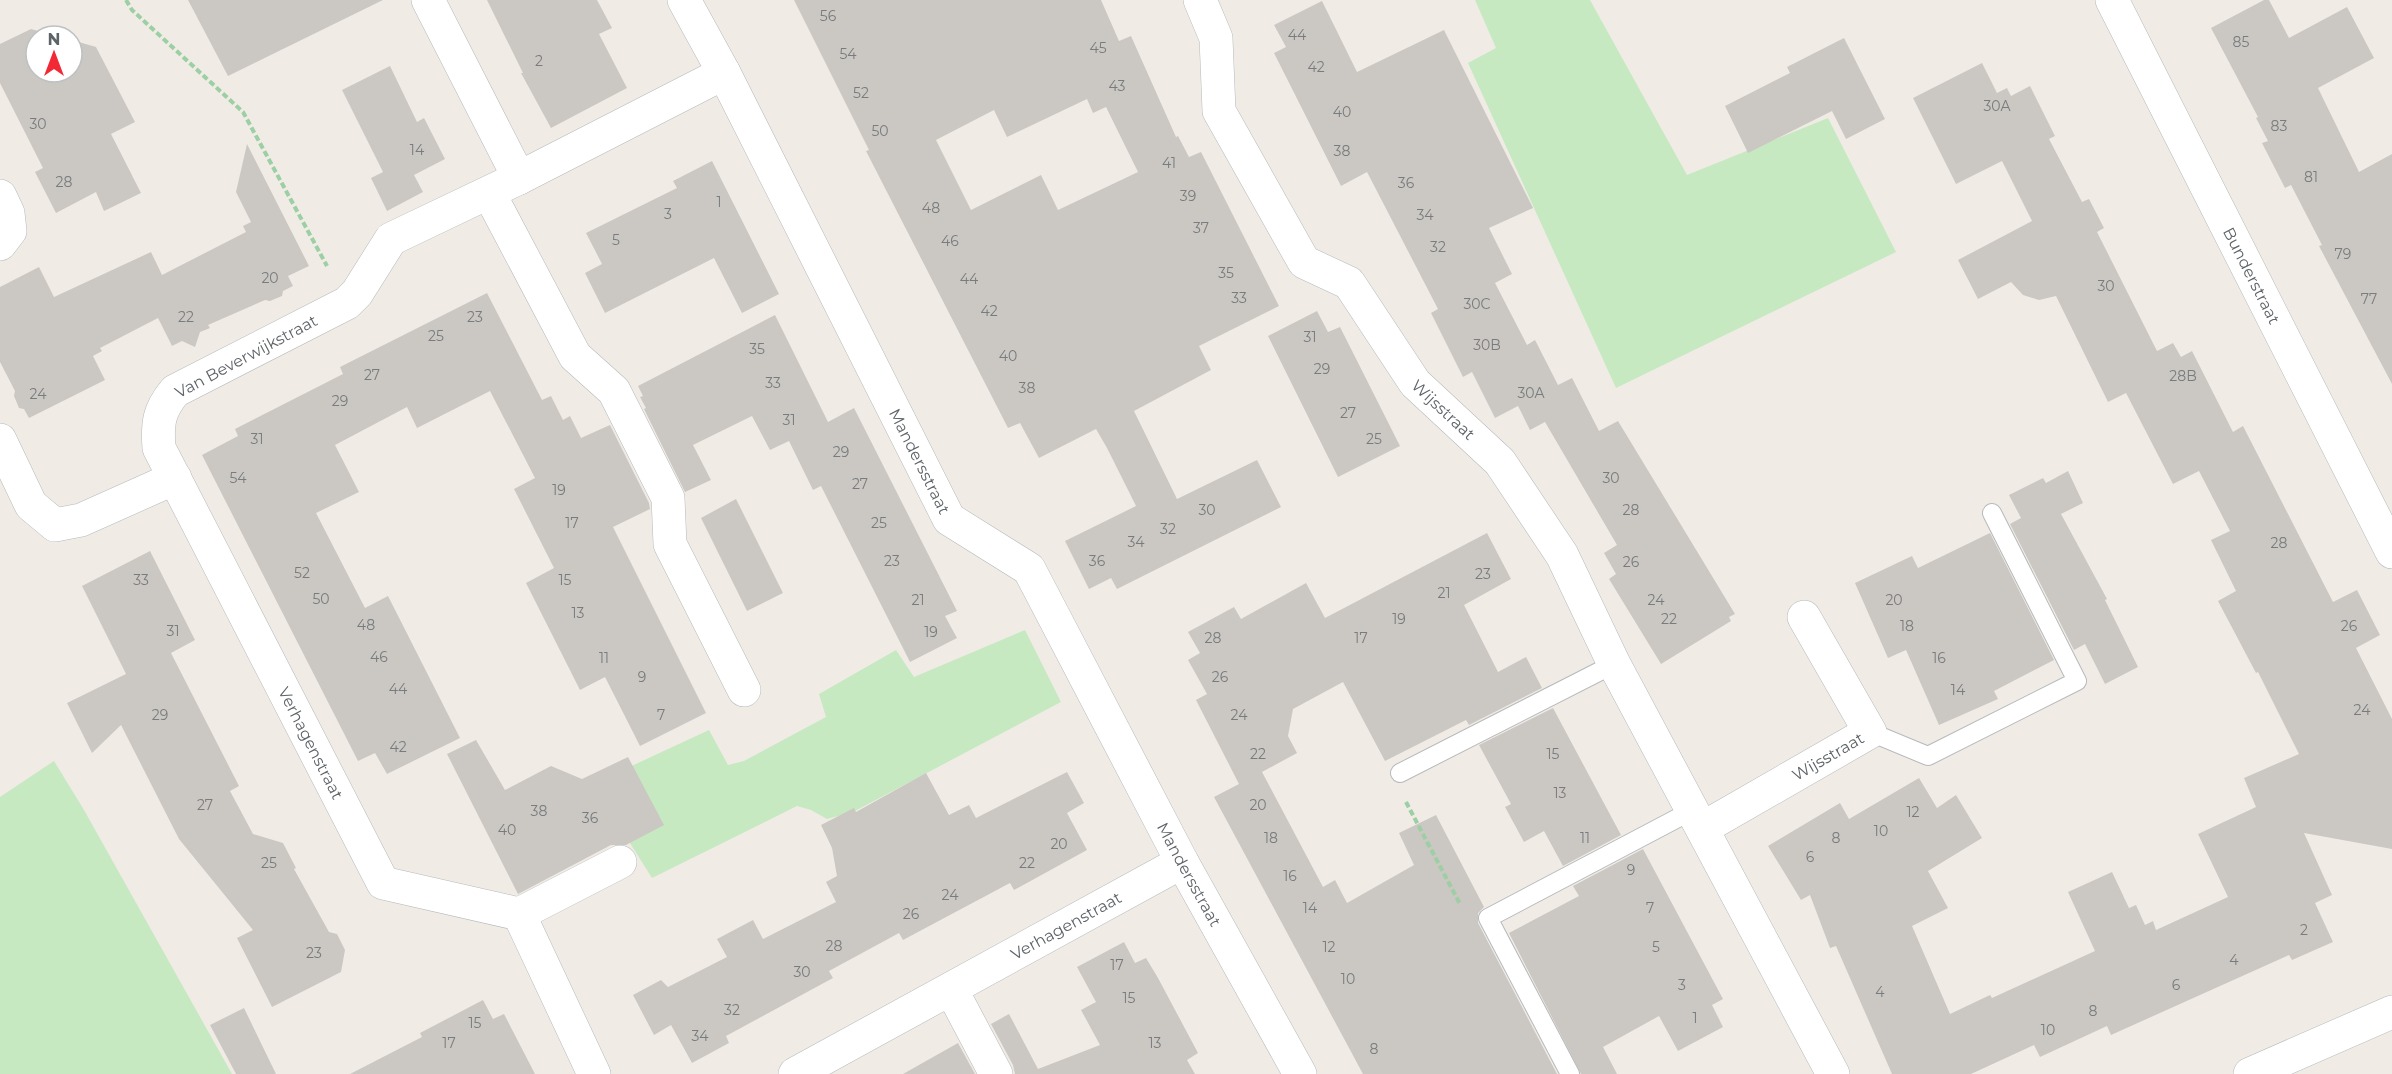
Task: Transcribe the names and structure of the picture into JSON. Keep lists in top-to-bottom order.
{
  "streets": {
    "street": [
      "Bunderstraat",
      "Van Beverwijkstraat",
      "Wijsstraat",
      "Mandersstraat",
      "Verhagenstraat"
    ]
  },
  "crossings": [
    ["Van Beverwijkstraat", "Mandersstraat"],
    ["Van Beverwijkstraat", "Verhagenstraat"],
    ["Mandersstraat", "Verhagenstraat"]
  ],
  "house_numbers": [
    "56",
    "44",
    "85",
    "45",
    "54",
    "2",
    "42",
    "43",
    "52",
    "30A",
    "40",
    "30",
    "83",
    "50",
    "14",
    "38",
    "41",
    "81",
    "28",
    "36",
    "39",
    "1",
    "48",
    "3",
    "34",
    "37",
    "5",
    "46",
    "32",
    "79",
    "35",
    "20",
    "44",
    "30",
    "33",
    "77",
    "30C",
    "42",
    "22",
    "23",
    "25",
    "31",
    "30B",
    "35",
    "40",
    "29",
    "27",
    "28B",
    "33",
    "38",
    "30A",
    "24",
    "29",
    "27",
    "31",
    "31",
    "25",
    "29",
    "54",
    "30",
    "27",
    "19",
    "30",
    "28",
    "17",
    "25",
    "32",
    "34",
    "28",
    "23",
    "36",
    "26",
    "52",
    "23",
    "33",
    "15",
    "21",
    "50",
    "21",
    "24",
    "20",
    "13",
    "19",
    "22",
    "48",
    "18",
    "26",
    "31",
    "19",
    "28",
    "17",
    "46",
    "11",
    "16",
    "9",
    "26",
    "44",
    "14",
    "24",
    "29",
    "7",
    "24",
    "42",
    "22",
    "15",
    "13",
    "27",
    "20",
    "38",
    "12",
    "36",
    "40",
    "10",
    "18",
    "11",
    "8",
    "20",
    "6",
    "25",
    "22",
    "9",
    "16",
    "24",
    "14",
    "7",
    "26",
    "2",
    "28",
    "12",
    "5",
    "23",
    "4",
    "17",
    "30",
    "10",
    "3",
    "6",
    "4",
    "15",
    "32",
    "8",
    "1",
    "15",
    "10",
    "34",
    "17",
    "13",
    "8"
  ],
  "north": "top"
}
